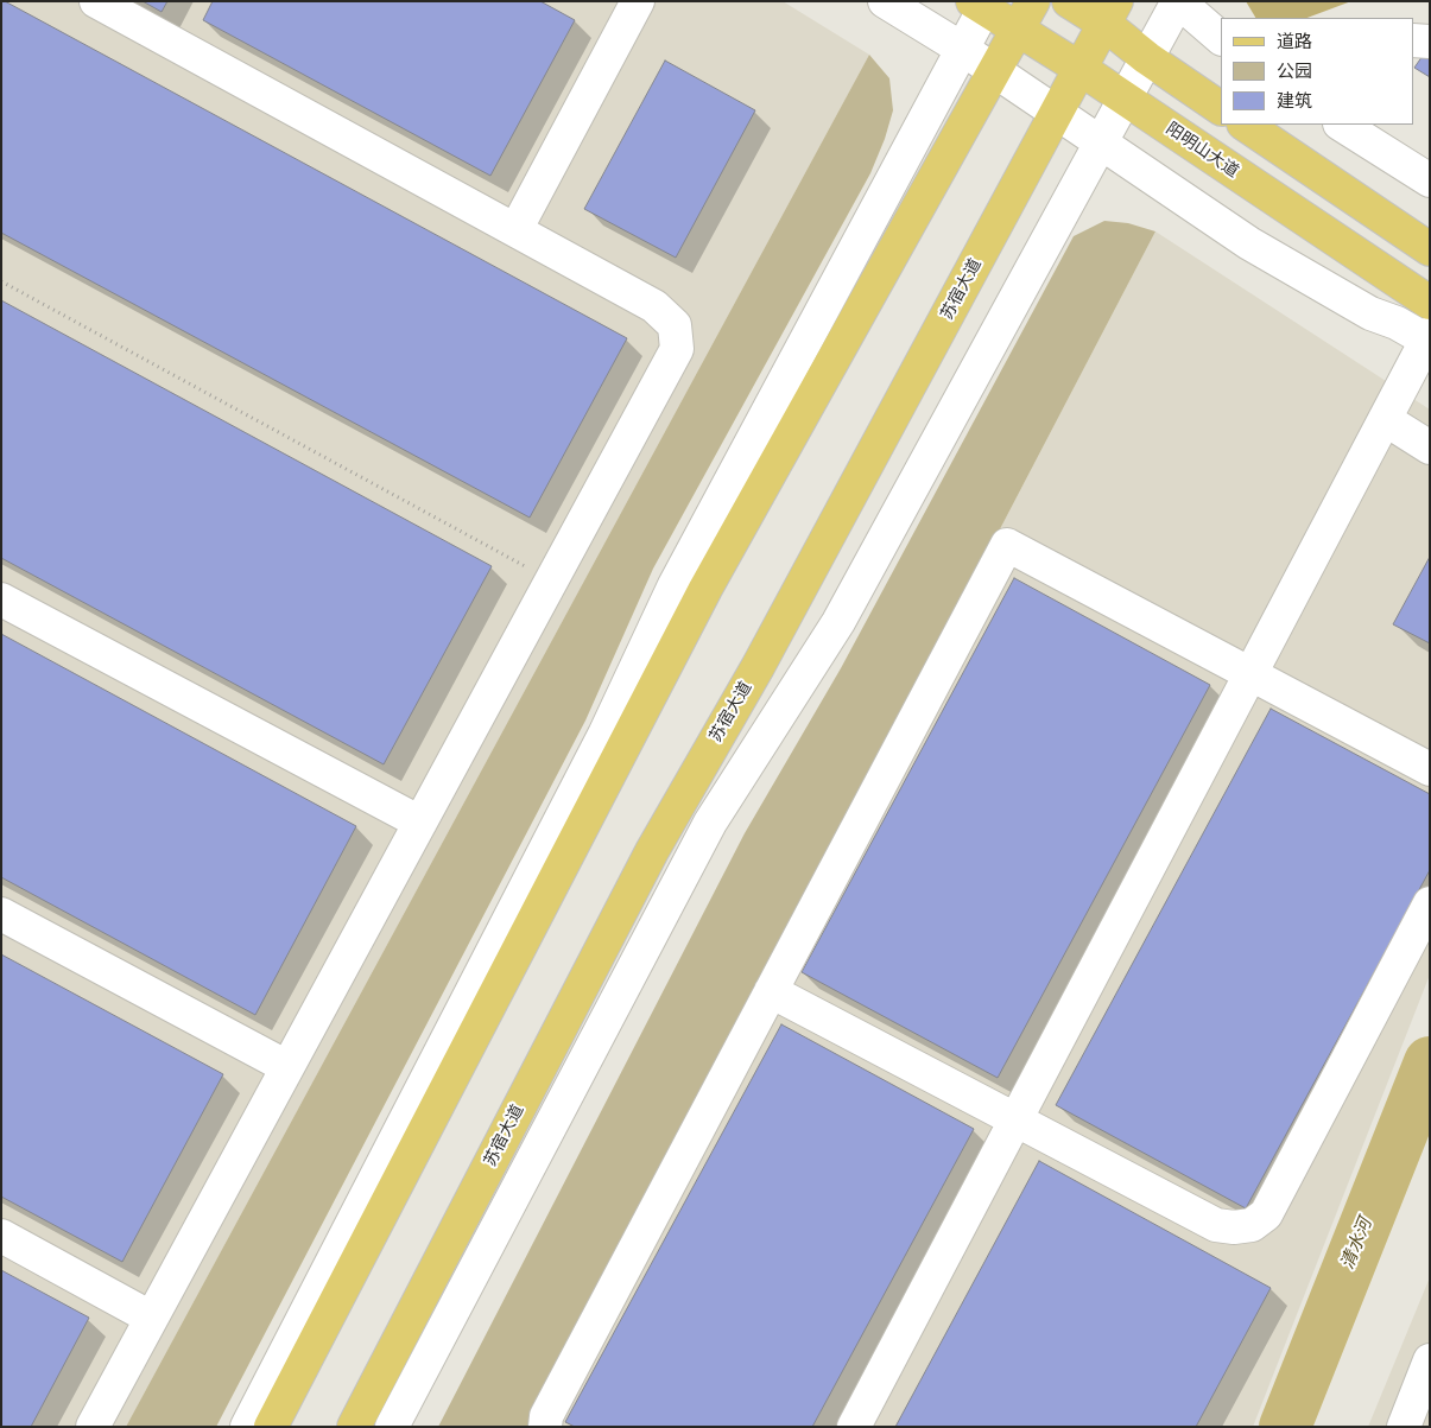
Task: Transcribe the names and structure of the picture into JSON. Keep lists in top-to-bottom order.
{
  "streets": {
    "main road": ["阳明山大道", "苏宿大道"]
  },
  "crossings": [
    ["阳明山大道", "苏宿大道"]
  ],
  "water": ["清水河"],
  "legend": ["道路", "公园", "建筑"]
}
